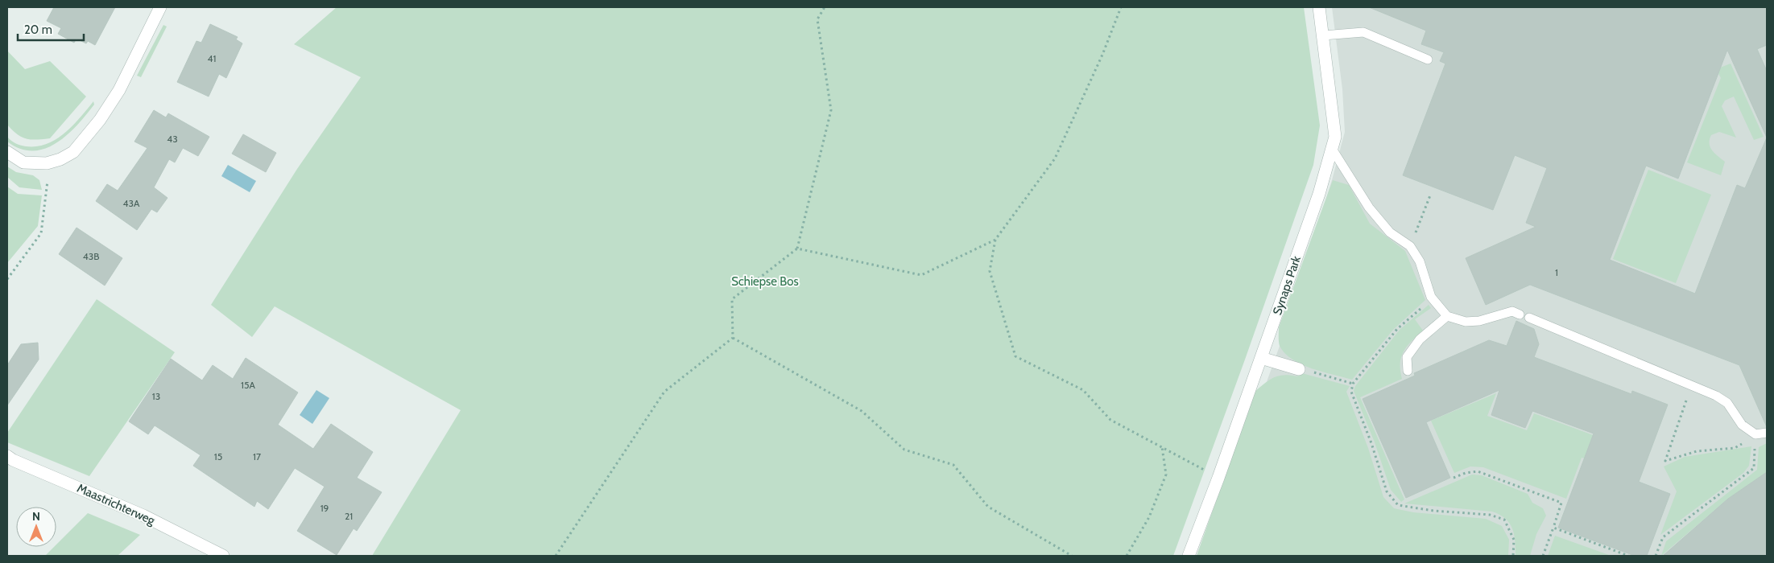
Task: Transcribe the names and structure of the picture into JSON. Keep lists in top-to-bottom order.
{
  "streets": {
    "street": ["Synaps Park", "Maastrichterweg"]
  },
  "parks": ["Schiepse Bos"],
  "house_numbers": [
    "41",
    "43",
    "43A",
    "43B",
    "1",
    "15A",
    "13",
    "15",
    "17",
    "19",
    "21"
  ],
  "scale_bar": "20 m",
  "north": "top"
}
